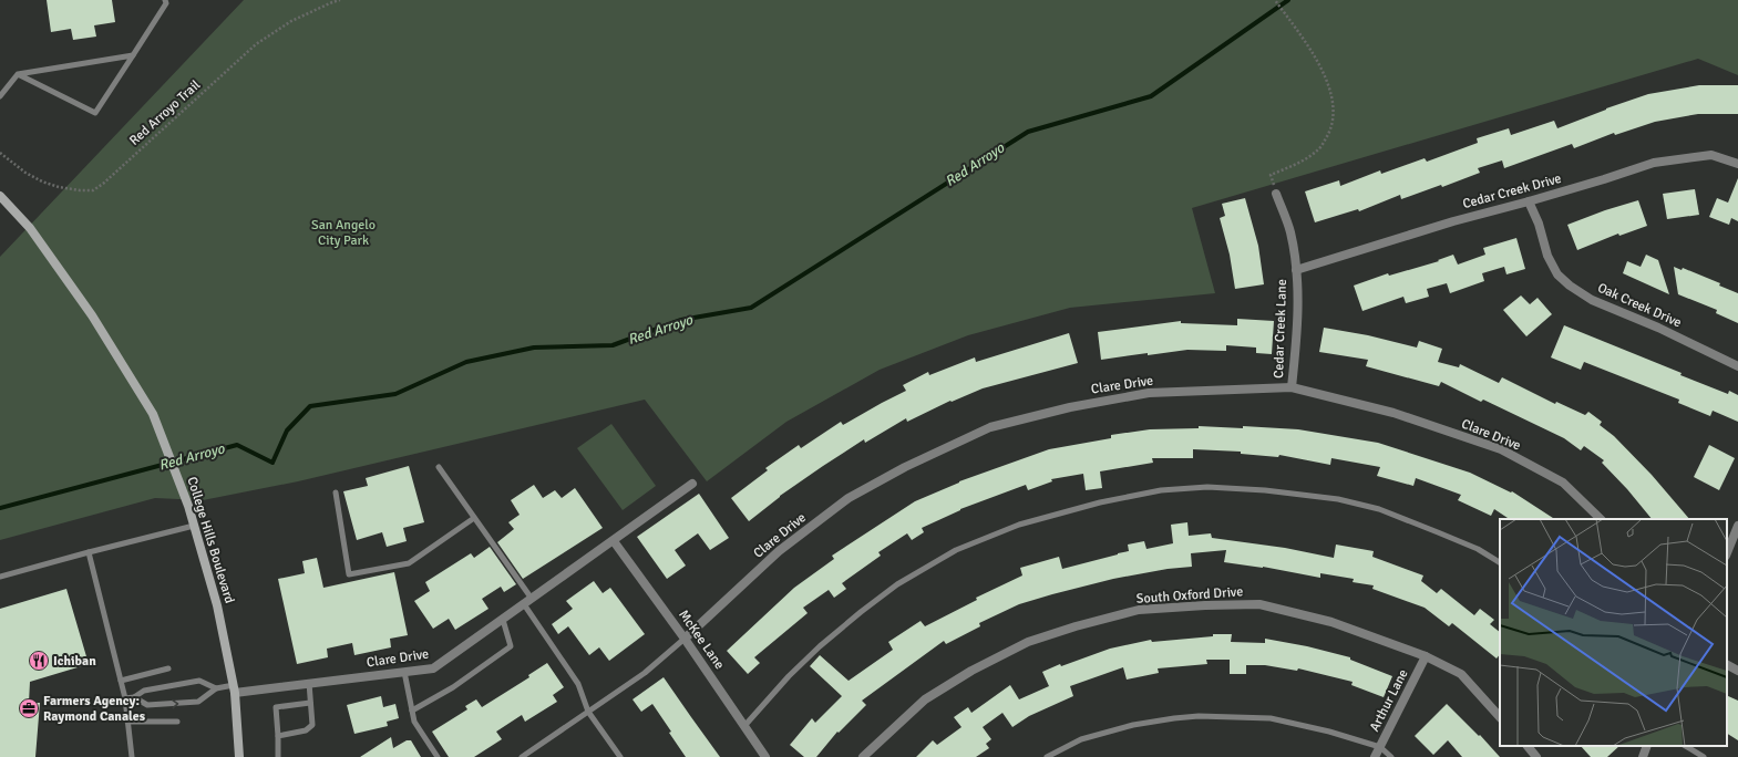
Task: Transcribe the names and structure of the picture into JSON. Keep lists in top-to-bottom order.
{
  "streets": {
    "street": [
      "Cedar Creek Drive",
      "Oak Creek Drive",
      "Cedar Creek Lane",
      "Clare Drive",
      "College Hills Boulevard",
      "South Oxford Drive",
      "McKee Lane",
      "Arthur Lane"
    ],
    "path": ["Red Arroyo Trail"]
  },
  "crossings": [
    ["Cedar Creek Drive", "Oak Creek Drive"],
    ["Cedar Creek Drive", "Cedar Creek Lane"],
    ["Cedar Creek Lane", "Clare Drive"],
    ["Clare Drive", "College Hills Boulevard"],
    ["Clare Drive", "McKee Lane"],
    ["South Oxford Drive", "Arthur Lane"]
  ],
  "water": ["Red Arroyo"],
  "parks": ["San Angelo City Park"],
  "places": {
    "restaurant": ["Ichiban"],
    "office": ["Farmers Agency: Raymond Canales"]
  }
}
